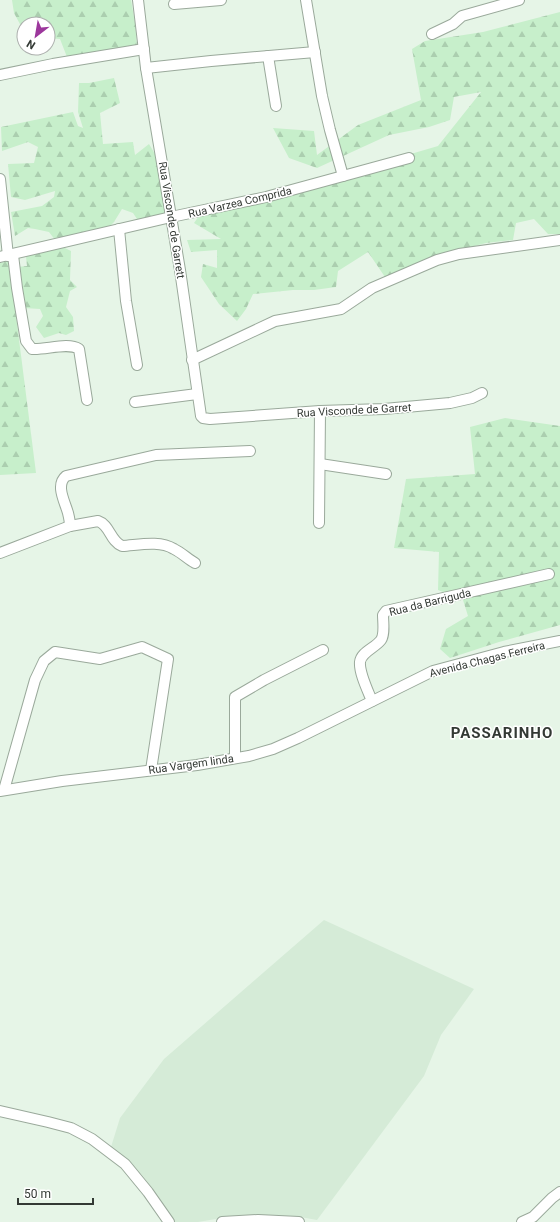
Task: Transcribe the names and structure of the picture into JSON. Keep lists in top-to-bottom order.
{
  "streets": {
    "street": [
      "Rua Varzea Comprida",
      "Rua Visconde de Garrett",
      "Rua Visconde de Garret",
      "Rua da Barriguda",
      "Avenida Chagas Ferreira",
      "Rua Vargem linda"
    ]
  },
  "crossings": [
    ["Rua Varzea Comprida", "Rua Visconde de Garrett"],
    ["Rua Visconde de Garrett", "Rua Visconde de Garret"],
    ["Rua da Barriguda", "Avenida Chagas Ferreira"],
    ["Rua da Barriguda", "Rua Vargem linda"],
    ["Avenida Chagas Ferreira", "Rua Vargem linda"]
  ],
  "districts": ["PASSARINHO"],
  "scale_bar": "50 m",
  "north": "bottom left"
}
